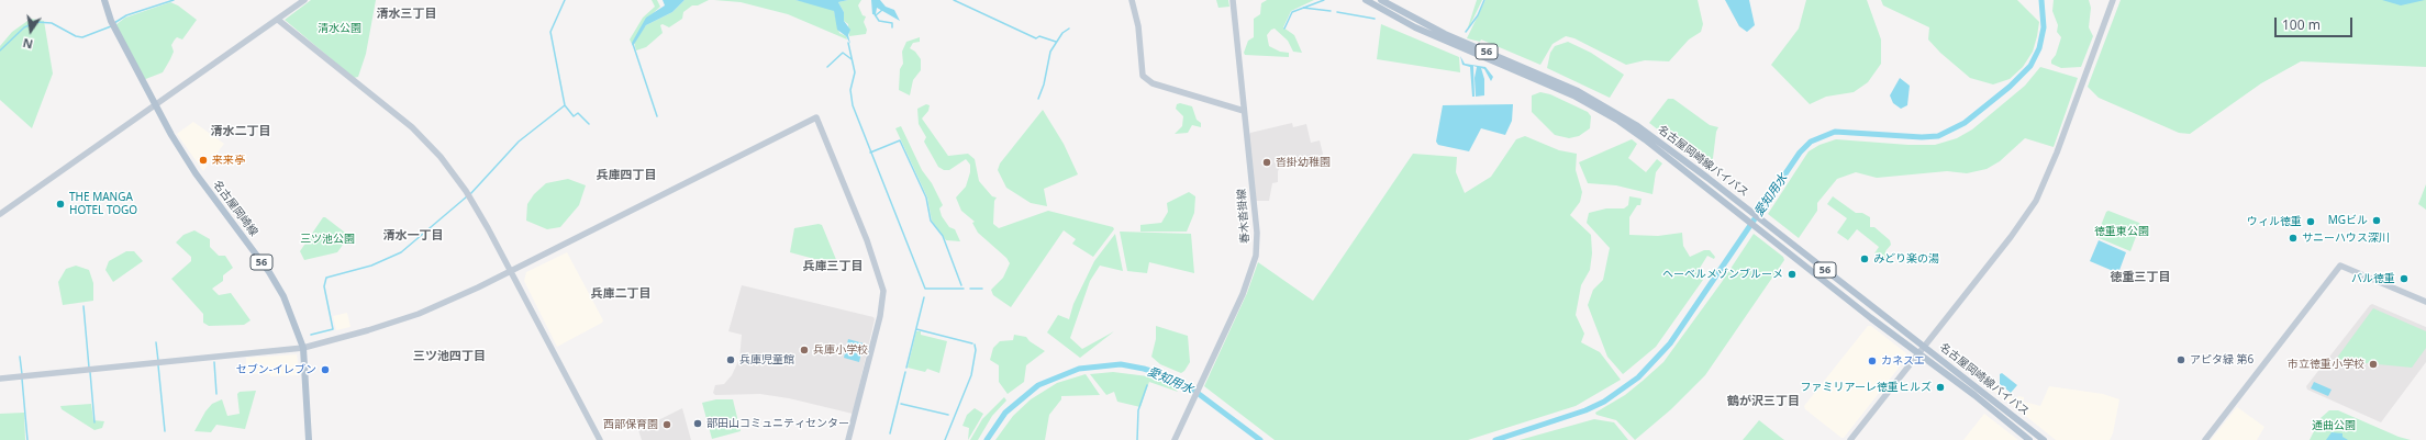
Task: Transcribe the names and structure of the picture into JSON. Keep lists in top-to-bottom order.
{
  "streets": {
    "main road": ["56", "名古屋岡崎線バイパス", "名古屋岡崎線"],
    "street": ["春木沓掛線"]
  },
  "districts": [
    "清水三丁目",
    "清水二丁目",
    "兵庫四丁目",
    "清水一丁目",
    "兵庫三丁目",
    "徳重三丁目",
    "兵庫二丁目",
    "三ツ池四丁目",
    "鶴が沢三丁目"
  ],
  "water": ["愛知用水"],
  "parks": [
    "清水公園",
    "徳重東公園",
    "三ツ池公園",
    "通曲公園"
  ],
  "places": [
    "来来亭",
    "沓掛幼稚園",
    "THE MANGA HOTEL TOGO",
    "MGビル",
    "ウィル徳重",
    "サニーハウス深川",
    "みどり楽の湯",
    "ヘーベルメゾンブルーメ",
    "バル徳重",
    "兵庫小学校",
    "兵庫児童館",
    "アピタ緑 第6",
    "カネスエ",
    "市立徳重小学校",
    "セブン-イレブン",
    "ファミリアーレ徳重ヒルズ",
    "部田山コミュニティセンター",
    "西部保育園"
  ],
  "scale_bar": "100 m",
  "north": "bottom"
}
